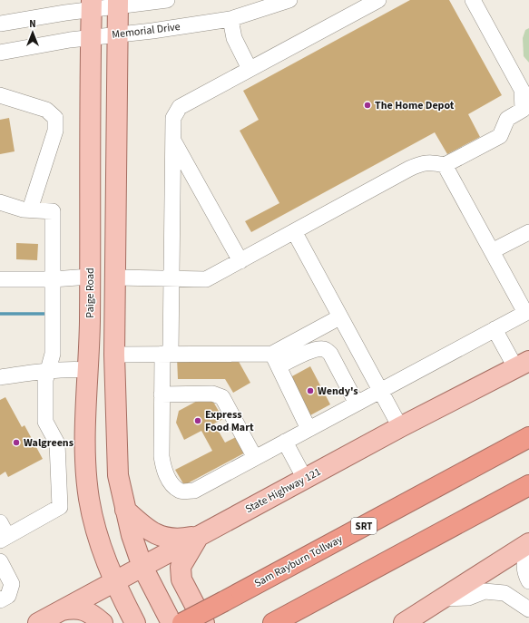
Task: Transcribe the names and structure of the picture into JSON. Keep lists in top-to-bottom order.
{
  "streets": {
    "highway": ["SRT", "Sam Rayburn Tollway"],
    "main road": ["Paige Road", "State Highway 121"],
    "street": ["Memorial Drive"]
  },
  "crossings": [
    ["Memorial Drive", "Paige Road"],
    ["Paige Road", "State Highway 121"]
  ],
  "places": [
    "The Home Depot",
    "Wendy's",
    "Express Food Mart",
    "Walgreens"
  ],
  "north": "top"
}
